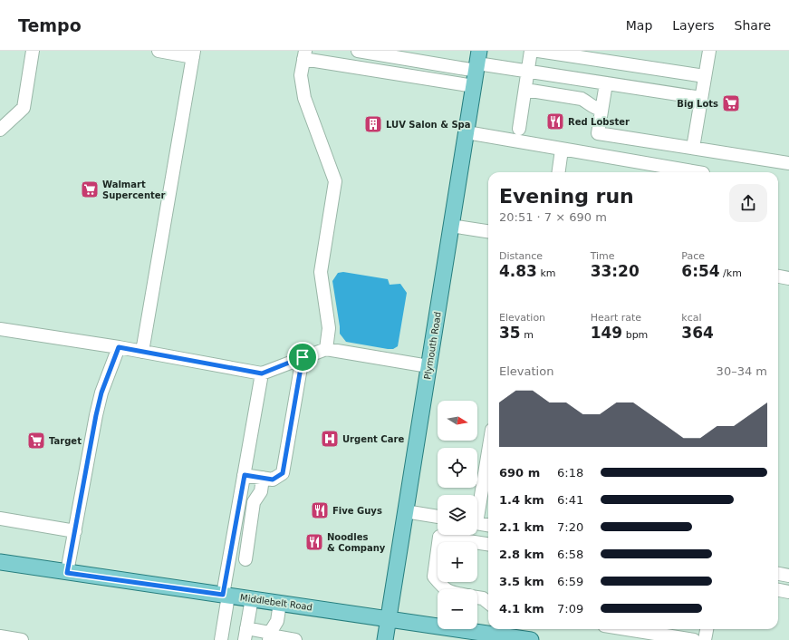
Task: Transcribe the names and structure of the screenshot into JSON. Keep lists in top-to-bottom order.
{
  "streets": {
    "main road": ["Plymouth Road", "Middlebelt Road"]
  },
  "crossings": [
    ["Plymouth Road", "Middlebelt Road"]
  ],
  "places": {
    "supermarket": ["Big Lots", "Walmart Supercenter", "Target"],
    "restaurant": ["Red Lobster", "Five Guys", "Noodles & Company"],
    "building": ["LUV Salon & Spa"],
    "hospital": ["Urgent Care"]
  },
  "north": "right",
  "page": {
    "header": "Tempo",
    "nav": ["Map", "Layers", "Share"],
    "heading": ["Evening run", "20:51 · 7 × 690 m"],
    "stats": [
      ["Distance", "4.83 km"],
      ["Time", "33:20"],
      ["Pace", "6:54 /km"],
      ["Elevation", "35 m"],
      ["Heart rate", "149 bpm"],
      ["kcal", "364"]
    ],
    "chart": ["Elevation", "30–34 m"],
    "map_buttons": ["+", "−"],
    "list": [
      {
        "name": "690 m",
        "note": "6:18"
      },
      {
        "name": "1.4 km",
        "note": "6:41"
      },
      {
        "name": "2.1 km",
        "note": "7:20"
      },
      {
        "name": "2.8 km",
        "note": "6:58"
      },
      {
        "name": "3.5 km",
        "note": "6:59"
      },
      {
        "name": "4.1 km",
        "note": "7:09"
      }
    ]
  }
}
